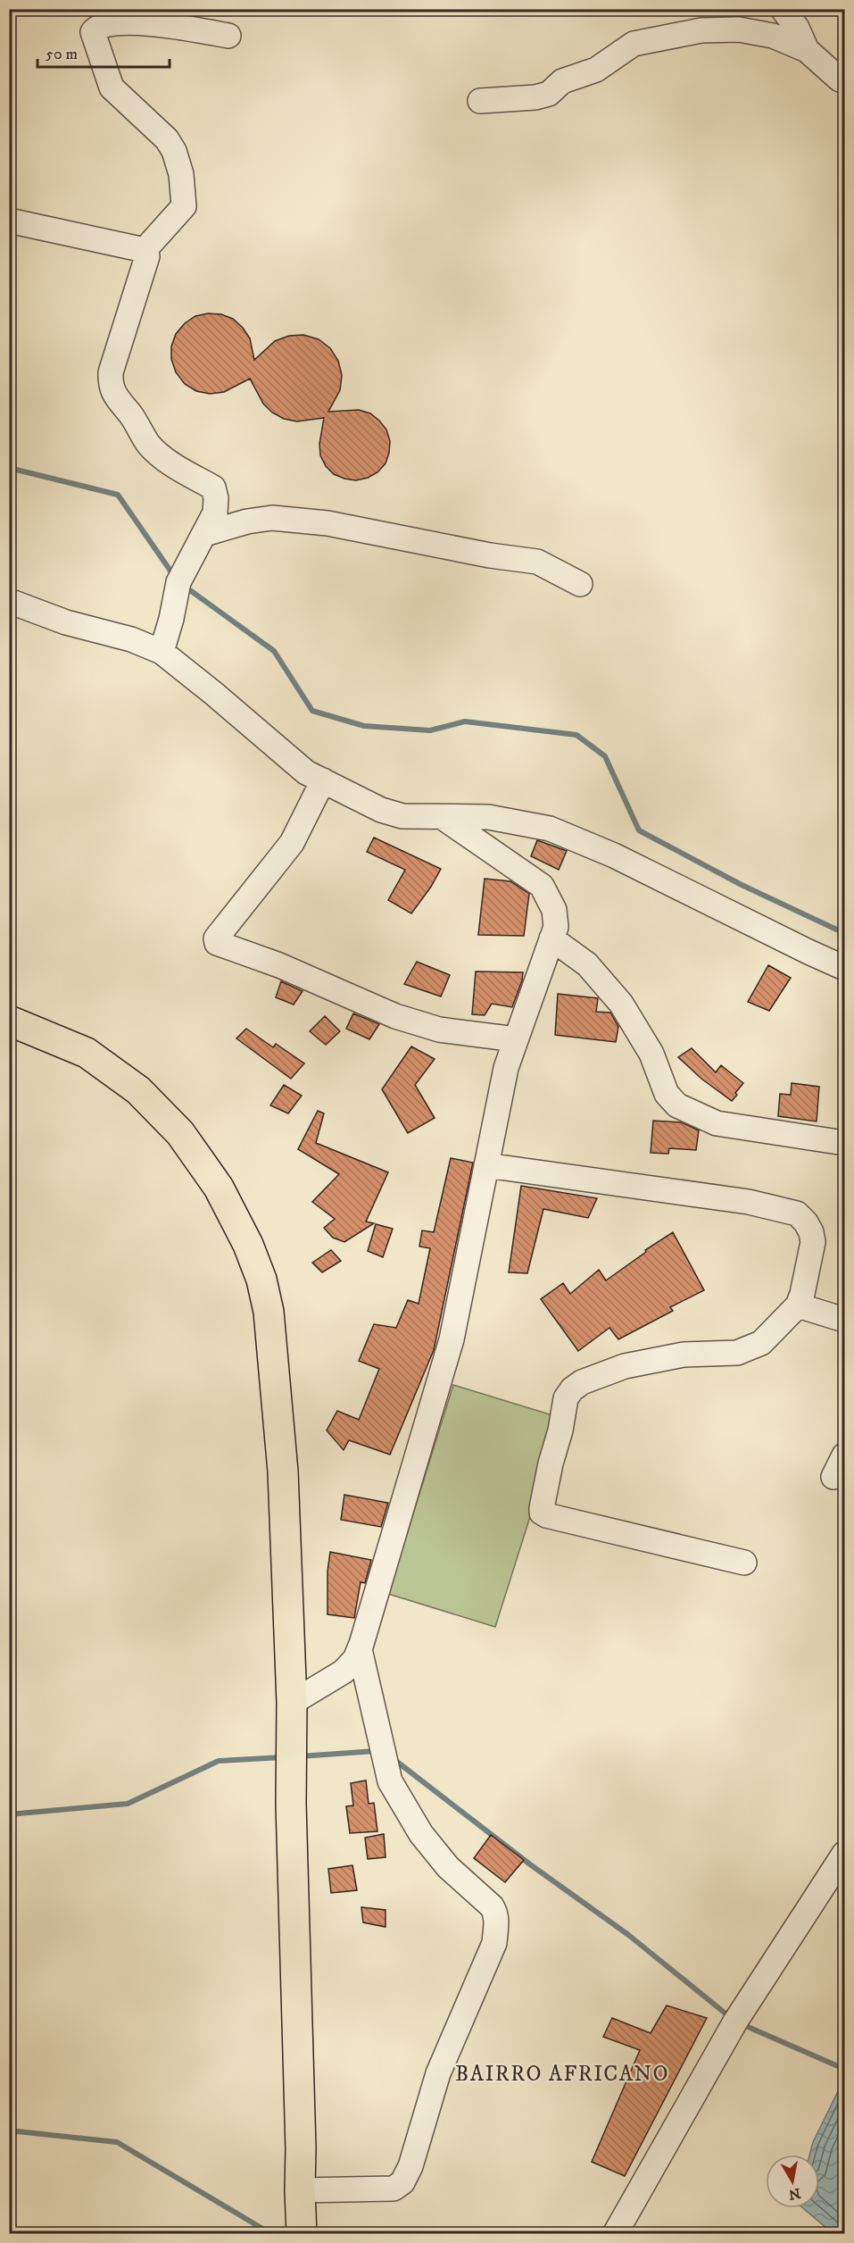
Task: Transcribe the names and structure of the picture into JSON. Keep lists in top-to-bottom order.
{
  "districts": ["BAIRRO AFRICANO"],
  "scale_bar": "50 m",
  "north": "bottom"
}
